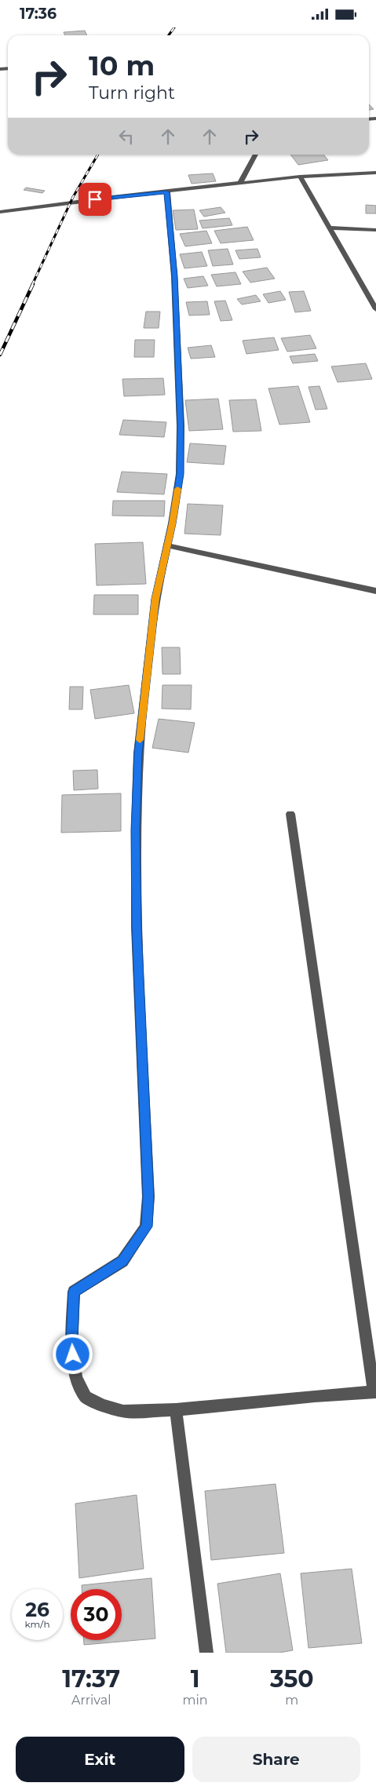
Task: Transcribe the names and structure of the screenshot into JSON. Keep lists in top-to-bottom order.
{
  "page": {
    "status": "17:36",
    "turn": ["10 m", "Turn right"],
    "speed": "26 km/h",
    "limit": "30",
    "eta": [
      "17:37",
      "Arrival",
      "1",
      "min",
      "350",
      "m"
    ],
    "buttons": ["Exit", "Share"]
  }
}
